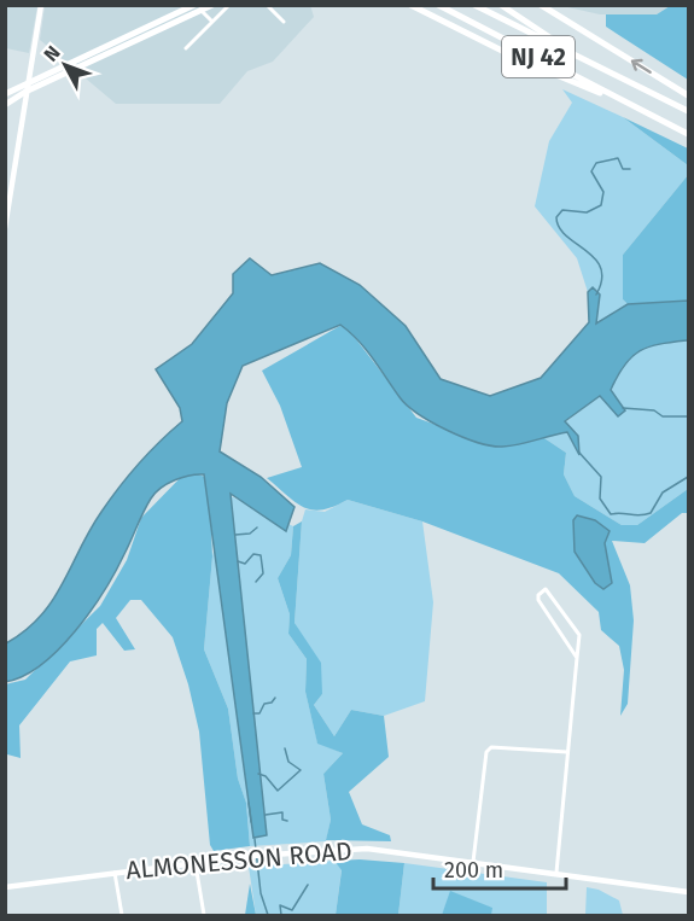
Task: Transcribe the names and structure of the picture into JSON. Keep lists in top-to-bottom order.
{
  "streets": {
    "highway": ["NJ 42"],
    "main road": ["ALMONESSON ROAD"]
  },
  "scale_bar": "200 m",
  "north": "top left"
}
